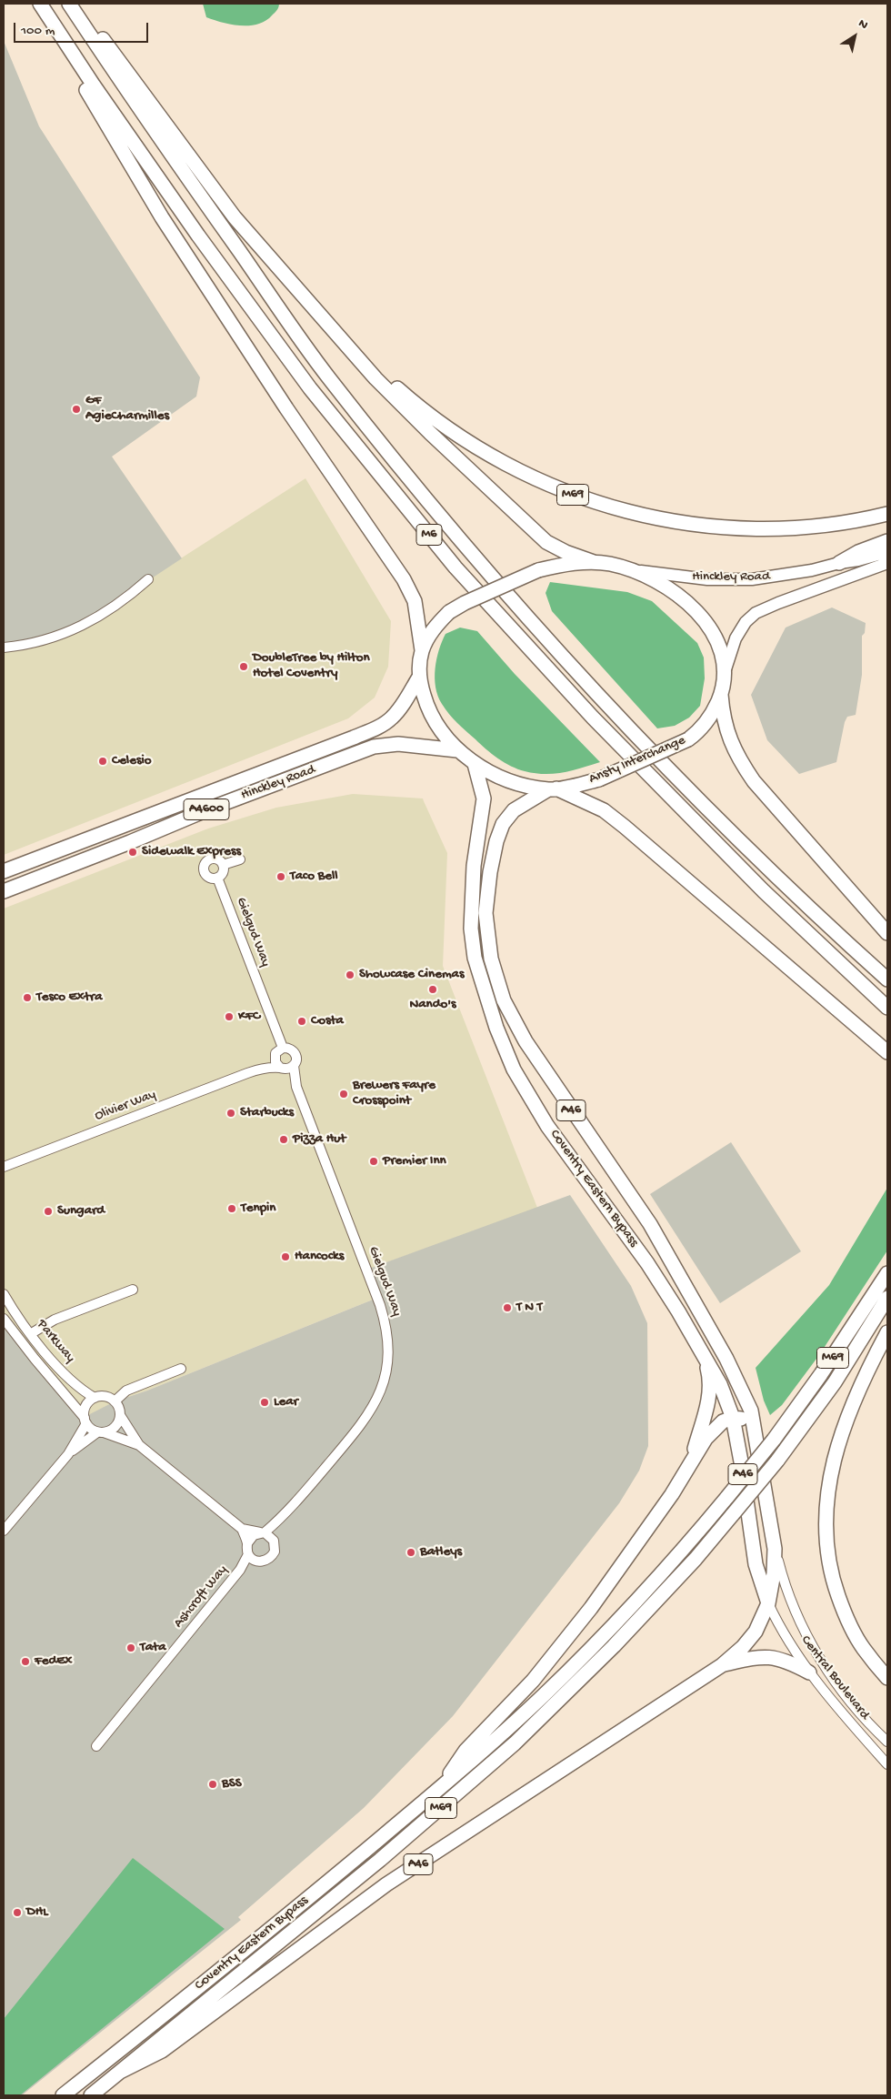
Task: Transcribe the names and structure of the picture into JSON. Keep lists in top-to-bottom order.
{
  "streets": {
    "highway": [
      "M69",
      "M6",
      "Hinckley Road",
      "Ansty Interchange",
      "A4600",
      "A46",
      "Coventry Eastern Bypass"
    ],
    "street": [
      "Gielgud Way",
      "Olivier Way",
      "Parkway",
      "Ashcroft Way",
      "Central Boulevard"
    ]
  },
  "crossings": [
    ["M69", "A46"],
    ["M69", "Coventry Eastern Bypass"],
    ["Hinckley Road", "Ansty Interchange"],
    ["Ansty Interchange", "Coventry Eastern Bypass"],
    ["Gielgud Way", "Olivier Way"],
    ["Gielgud Way", "Ashcroft Way"],
    ["A46", "Coventry Eastern Bypass"],
    ["A46", "Central Boulevard"],
    ["Coventry Eastern Bypass", "Central Boulevard"]
  ],
  "places": [
    "GF AgieCharmilles",
    "DoubleTree by Hilton Hotel Coventry",
    "Celesio",
    "Sidewalk Express",
    "Taco Bell",
    "Showcase Cinemas",
    "Nando's",
    "Tesco Extra",
    "KFC",
    "Costa",
    "Brewers Fayre Crosspoint",
    "Starbucks",
    "Pizza Hut",
    "Premier Inn",
    "Tenpin",
    "Sungard",
    "Hancocks",
    "T N T",
    "Lear",
    "Batleys",
    "Tata",
    "FedEx",
    "BSS",
    "DHL"
  ],
  "scale_bar": "100 m",
  "north": "top right"
}
